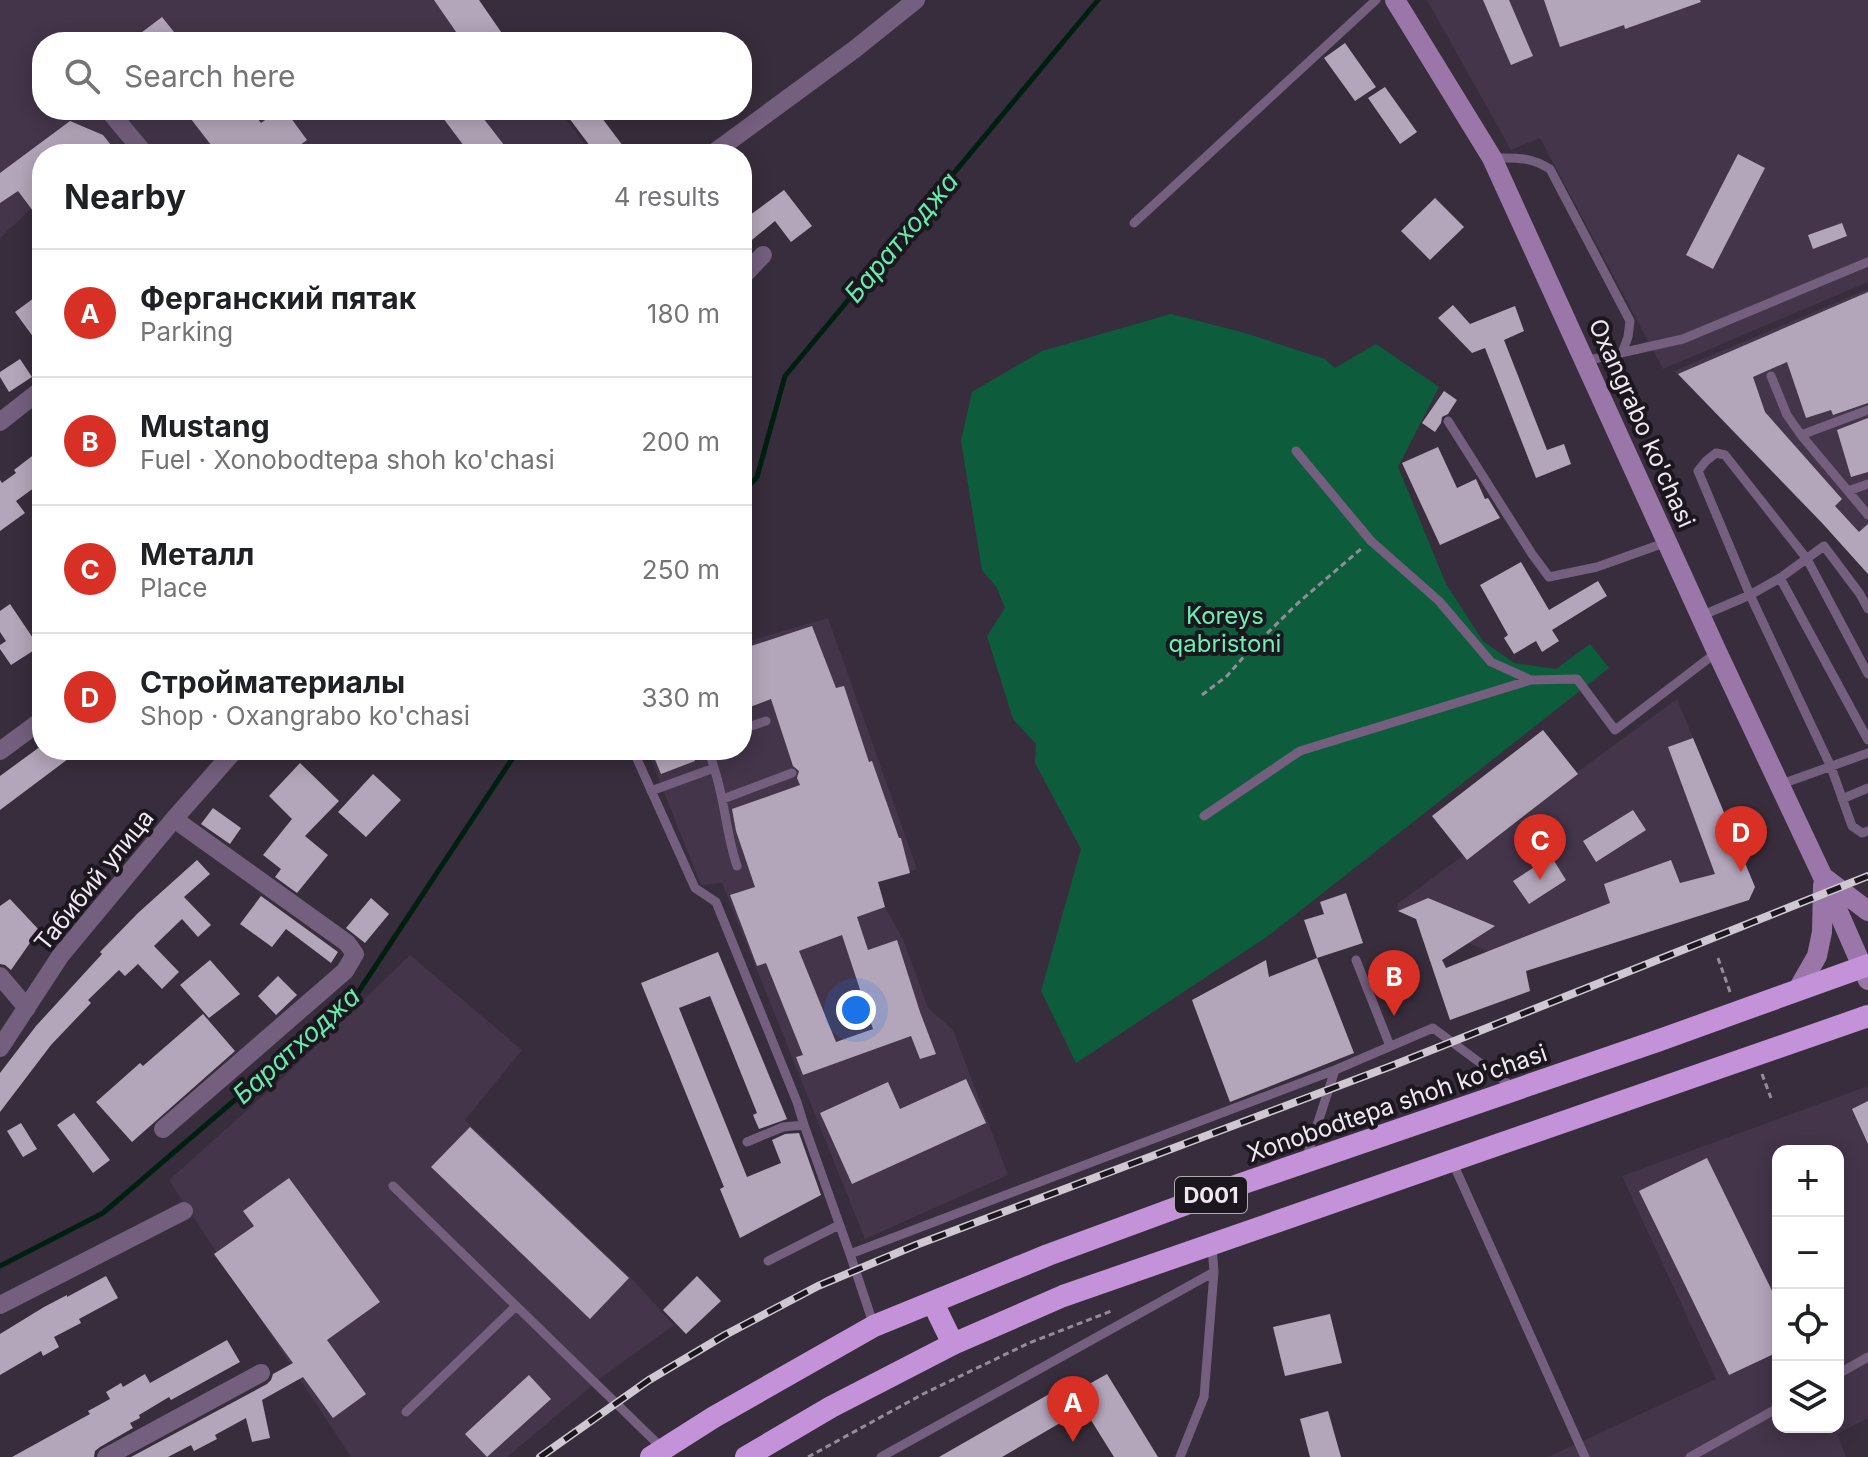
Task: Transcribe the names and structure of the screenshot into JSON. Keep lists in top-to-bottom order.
{
  "streets": {
    "highway": ["Xonobodtepa shoh ko'chasi", "D001"],
    "main road": ["Oxangrabo ko'chasi"],
    "street": ["Табибий улица"]
  },
  "crossings": [
    ["Oxangrabo ko'chasi", "Xonobodtepa shoh ko'chasi"]
  ],
  "water": ["Баратходжа"],
  "parks": ["Koreys qabristoni"],
  "page": {
    "search": "Search here",
    "heading": ["Nearby", "4 results"],
    "list": [
      {
        "mark": "A",
        "name": "Ферганский пятак",
        "note": "Parking",
        "value": "180 m"
      },
      {
        "mark": "B",
        "name": "Mustang",
        "note": "Fuel · Xonobodtepa shoh ko'chasi",
        "value": "200 m"
      },
      {
        "mark": "C",
        "name": "Металл",
        "note": "Place",
        "value": "250 m"
      },
      {
        "mark": "D",
        "name": "Стройматериалы",
        "note": "Shop · Oxangrabo ko'chasi",
        "value": "330 m"
      }
    ],
    "pins": [
      "D",
      "C",
      "B",
      "A"
    ],
    "map_buttons": ["+", "−"]
  }
}
